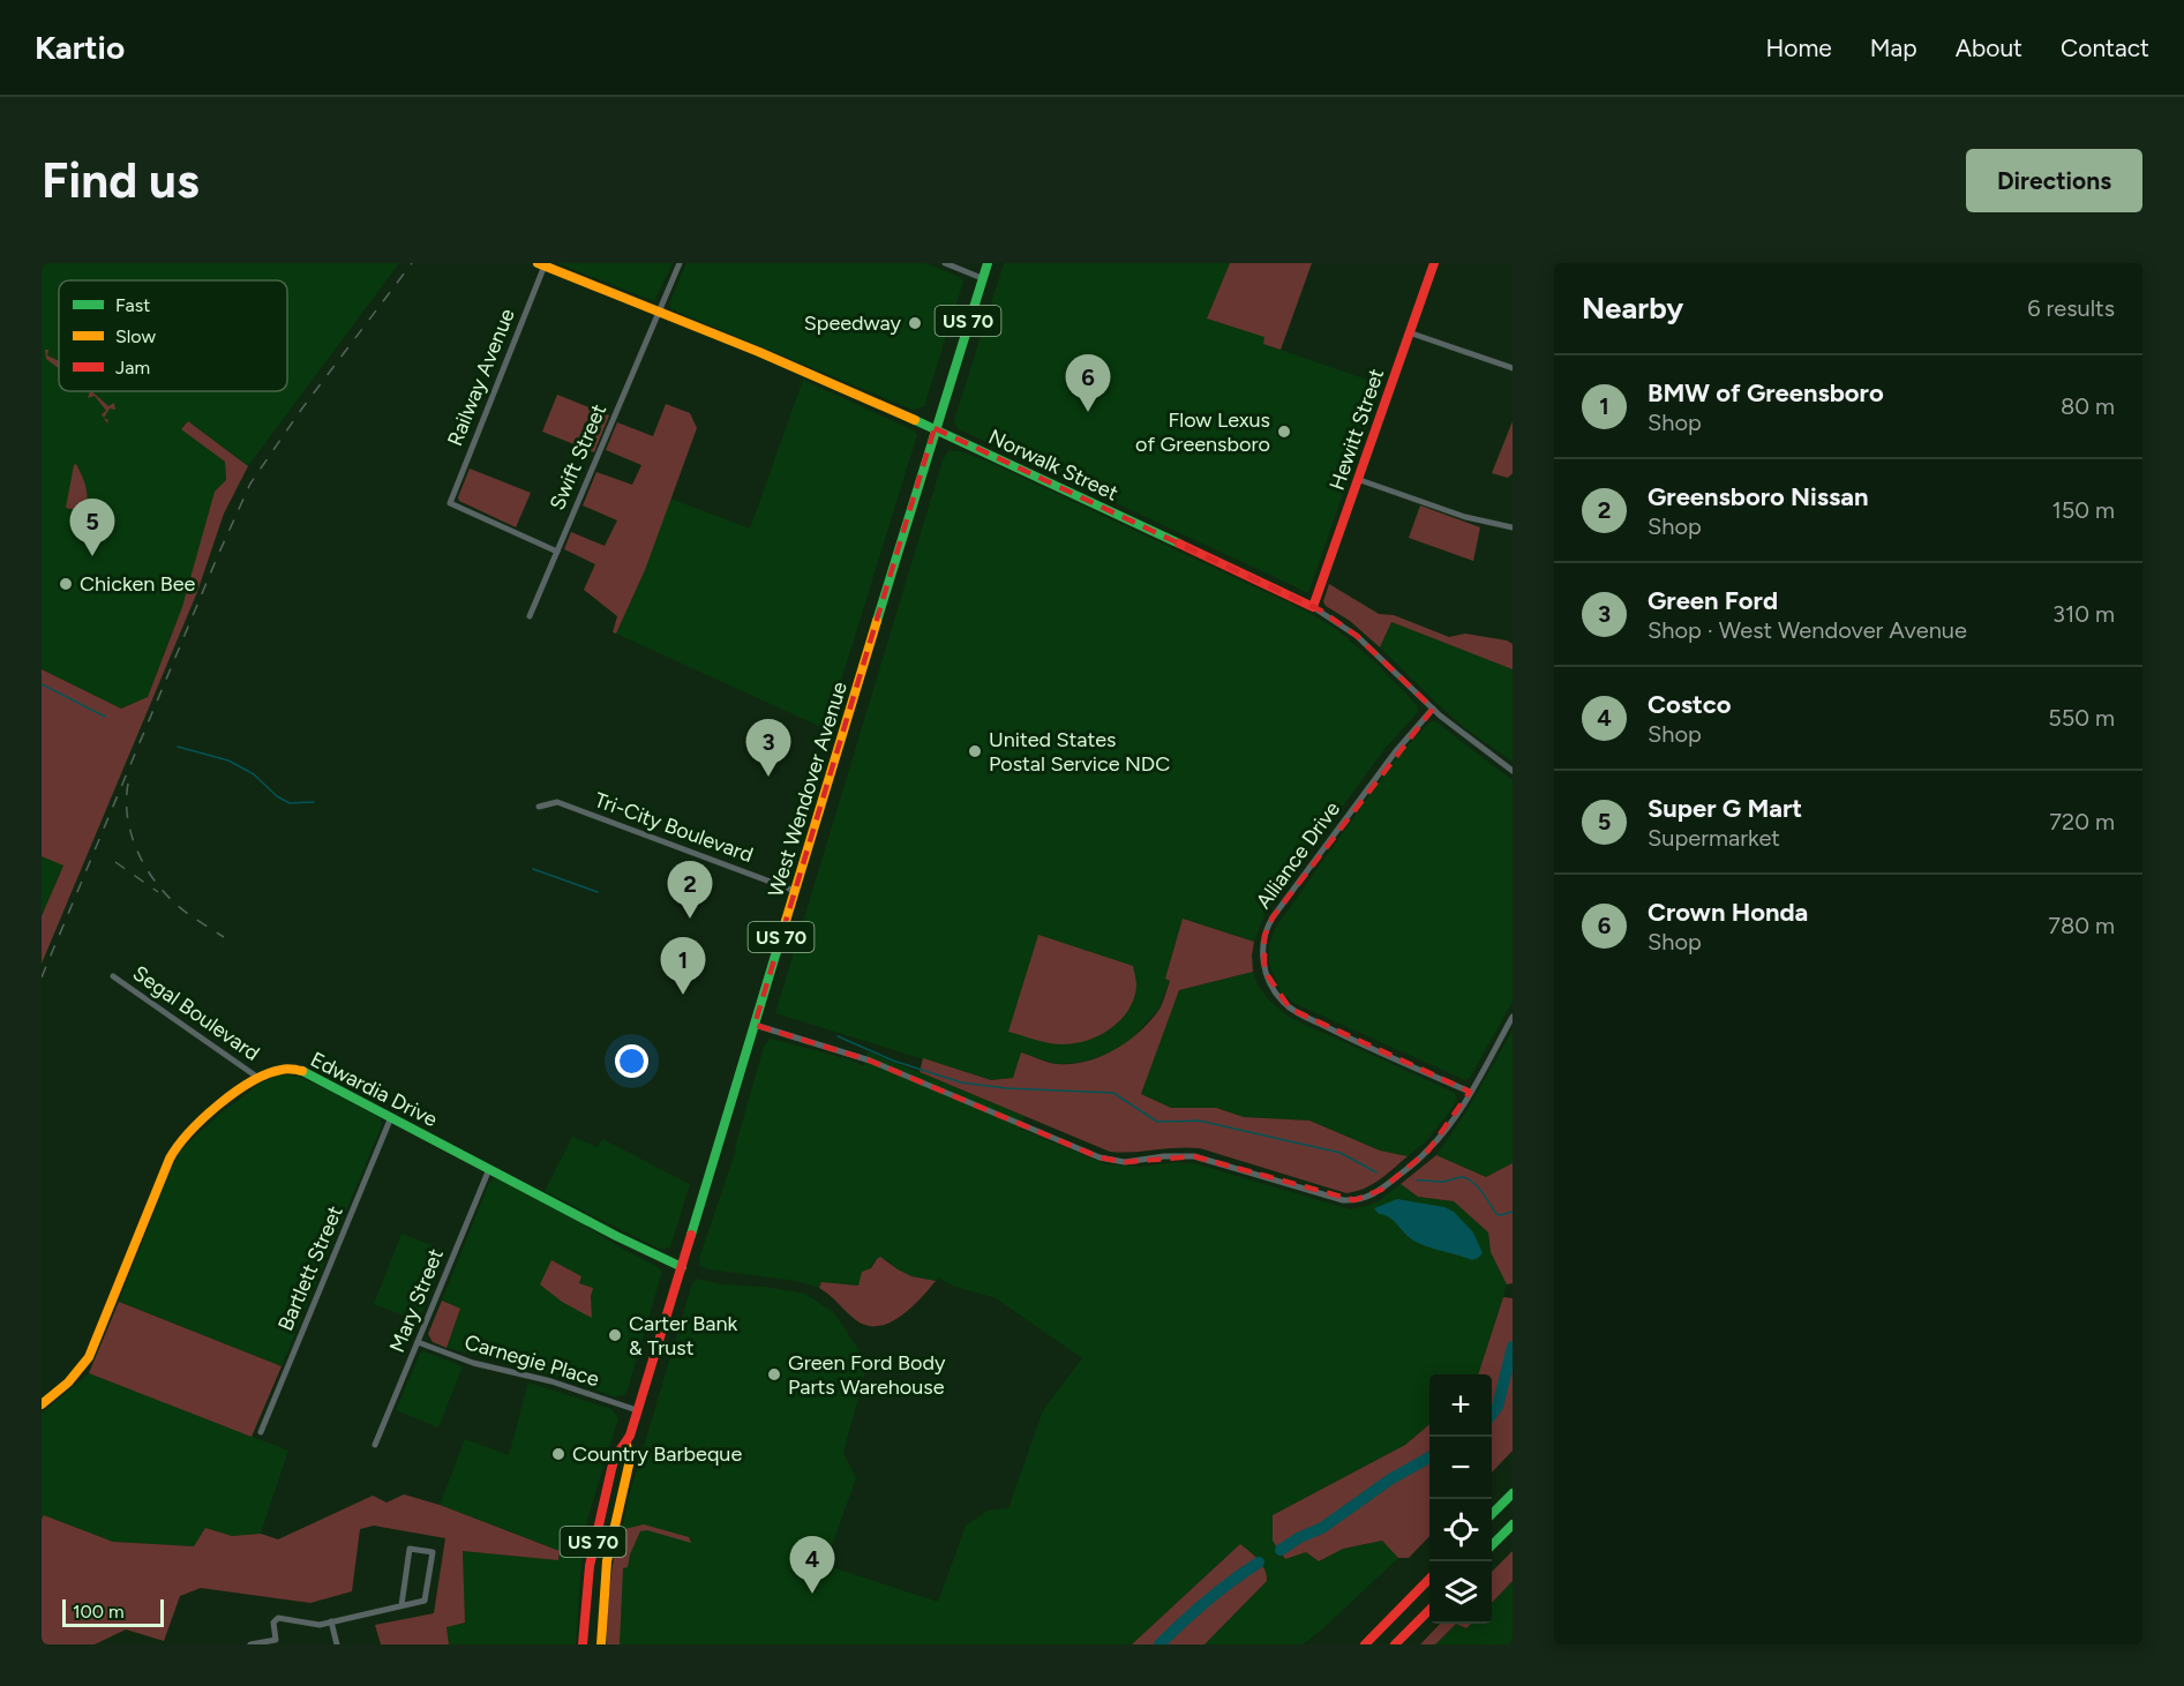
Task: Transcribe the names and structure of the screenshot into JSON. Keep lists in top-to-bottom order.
{
  "streets": {
    "main road": [
      "US 70",
      "Hewitt Street",
      "Norwalk Street",
      "West Wendover Avenue",
      "Edwardia Drive"
    ],
    "street": [
      "Railway Avenue",
      "Swift Street",
      "Tri-City Boulevard",
      "Alliance Drive",
      "Segal Boulevard",
      "Bartlett Street",
      "Mary Street",
      "Carnegie Place"
    ]
  },
  "crossings": [
    ["Railway Avenue", "Swift Street"],
    ["Railway Avenue", "Norwalk Street"],
    ["Hewitt Street", "Norwalk Street"],
    ["Swift Street", "Norwalk Street"],
    ["Norwalk Street", "West Wendover Avenue"],
    ["Norwalk Street", "Alliance Drive"],
    ["West Wendover Avenue", "Tri-City Boulevard"],
    ["West Wendover Avenue", "Edwardia Drive"],
    ["West Wendover Avenue", "Carnegie Place"],
    ["Segal Boulevard", "Edwardia Drive"],
    ["Edwardia Drive", "Bartlett Street"],
    ["Edwardia Drive", "Mary Street"],
    ["Mary Street", "Carnegie Place"]
  ],
  "places": [
    "Speedway",
    "Flow Lexus of Greensboro",
    "Chicken Bee",
    "United States Postal Service NDC",
    "Carter Bank & Trust",
    "Green Ford Body Parts Warehouse",
    "Country Barbeque"
  ],
  "legend": ["Fast", "Slow", "Jam"],
  "scale_bar": "100 m",
  "page": {
    "header": "Kartio",
    "nav": [
      "Home",
      "Map",
      "About",
      "Contact"
    ],
    "buttons": "Directions",
    "title": "Find us",
    "heading": ["Nearby", "6 results"],
    "list": [
      {
        "mark": "1",
        "name": "BMW of Greensboro",
        "note": "Shop",
        "value": "80 m"
      },
      {
        "mark": "2",
        "name": "Greensboro Nissan",
        "note": "Shop",
        "value": "150 m"
      },
      {
        "mark": "3",
        "name": "Green Ford",
        "note": "Shop · West Wendover Avenue",
        "value": "310 m"
      },
      {
        "mark": "4",
        "name": "Costco",
        "note": "Shop",
        "value": "550 m"
      },
      {
        "mark": "5",
        "name": "Super G Mart",
        "note": "Supermarket",
        "value": "720 m"
      },
      {
        "mark": "6",
        "name": "Crown Honda",
        "note": "Shop",
        "value": "780 m"
      }
    ],
    "pins": [
      "6",
      "5",
      "3",
      "2",
      "1",
      "4"
    ],
    "map_buttons": ["+", "−"],
    "scale": "100 m"
  }
}
